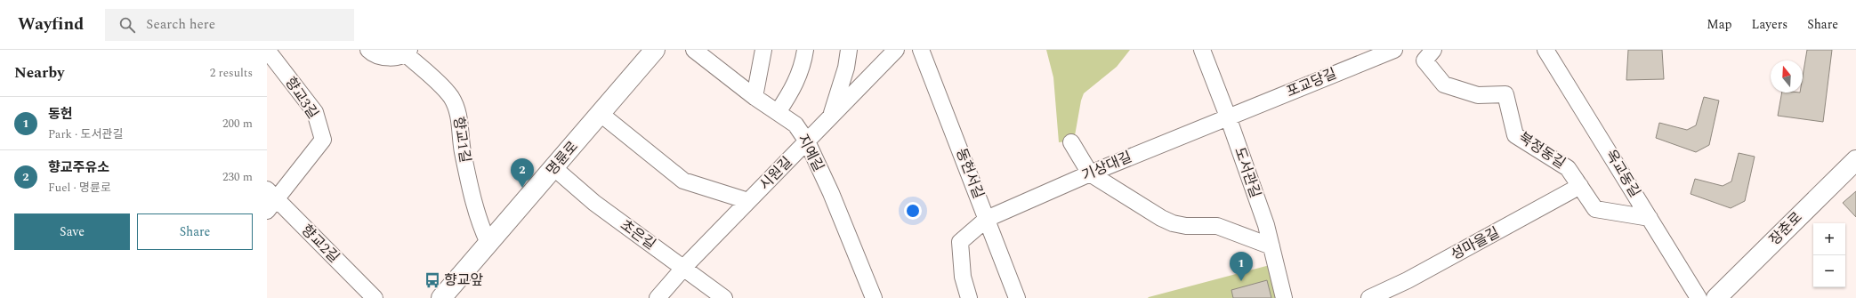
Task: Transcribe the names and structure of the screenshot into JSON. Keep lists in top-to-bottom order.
{
  "streets": {
    "main road": ["명륜로", "장춘로"],
    "street": [
      "포교당길",
      "향교3길",
      "향교1길",
      "북정동길",
      "지예길",
      "기상대길",
      "도서관길",
      "시원길",
      "동헌서길",
      "옥교동길",
      "초은길",
      "향교2길",
      "성마을길"
    ]
  },
  "crossings": [
    ["포교당길", "기상대길"],
    ["포교당길", "도서관길"],
    ["향교3길", "향교2길"],
    ["향교1길", "명륜로"],
    ["북정동길", "옥교동길"],
    ["북정동길", "성마을길"],
    ["지예길", "시원길"],
    ["명륜로", "초은길"],
    ["기상대길", "도서관길"],
    ["기상대길", "동헌서길"],
    ["시원길", "초은길"]
  ],
  "places": {
    "bus stop": ["향교앞"]
  },
  "north": "top",
  "page": {
    "header": "Wayfind",
    "search": "Search here",
    "nav": ["Map", "Layers", "Share"],
    "heading": ["Nearby", "2 results"],
    "list": [
      {
        "mark": "1",
        "name": "동헌",
        "note": "Park · 도서관길",
        "value": "200 m"
      },
      {
        "mark": "2",
        "name": "향교주유소",
        "note": "Fuel · 명륜로",
        "value": "230 m"
      }
    ],
    "pins": ["2", "1"],
    "buttons": ["Save", "Share"],
    "map_buttons": ["+", "−"]
  }
}
